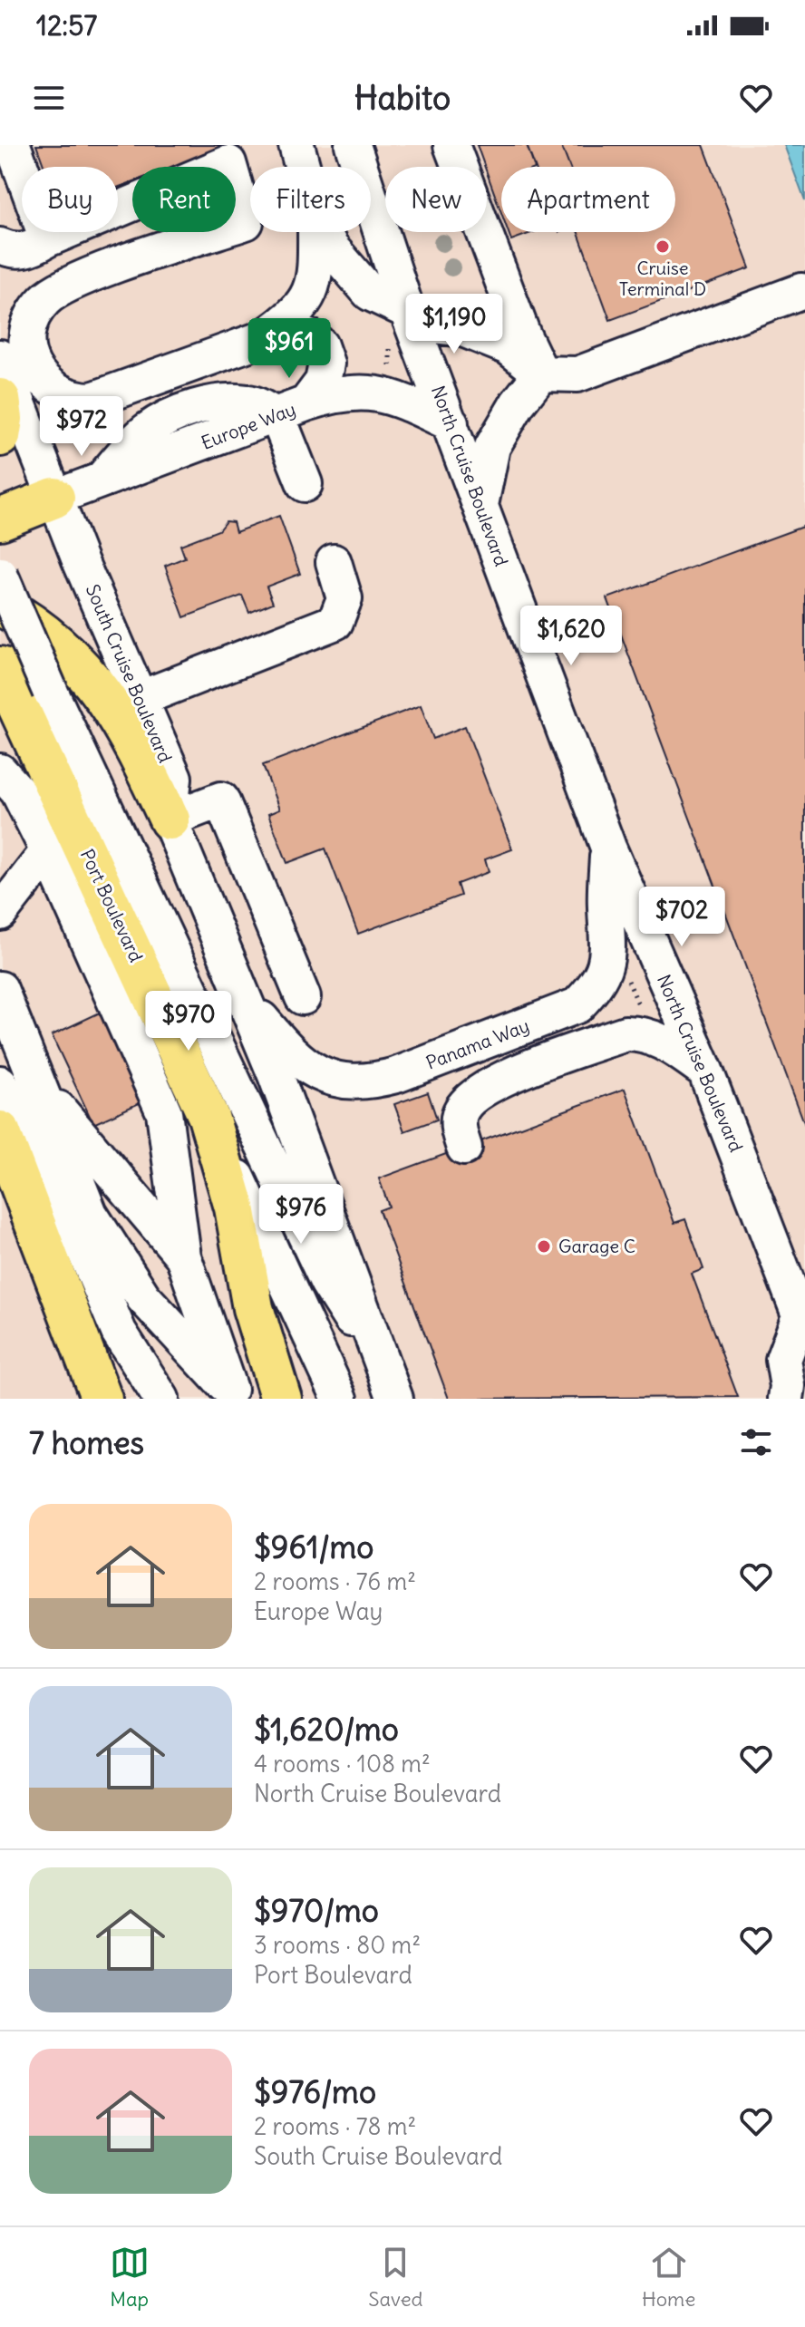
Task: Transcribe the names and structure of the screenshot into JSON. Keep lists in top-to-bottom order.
{
  "streets": {
    "main road": ["Port Boulevard"],
    "street": [
      "Europe Way",
      "North Cruise Boulevard",
      "South Cruise Boulevard",
      "Panama Way"
    ]
  },
  "crossings": [
    ["Europe Way", "North Cruise Boulevard"],
    ["Europe Way", "South Cruise Boulevard"],
    ["North Cruise Boulevard", "Panama Way"],
    ["South Cruise Boulevard", "Panama Way"]
  ],
  "places": ["Cruise Terminal D", "Garage C"],
  "page": {
    "status": "12:57",
    "header": "Habito",
    "chip": [
      "Buy",
      "Rent",
      "Filters",
      "New",
      "Apartment"
    ],
    "price": [
      "$1,190",
      "$961",
      "$972",
      "$1,620",
      "$702",
      "$970",
      "$976"
    ],
    "heading": "7 homes",
    "list": [
      {
        "name": "$961/mo",
        "note": "2 rooms · 76 m² · Europe Way"
      },
      {
        "name": "$1,620/mo",
        "note": "4 rooms · 108 m² · North Cruise Boulevard"
      },
      {
        "name": "$970/mo",
        "note": "3 rooms · 80 m² · Port Boulevard"
      },
      {
        "name": "$976/mo",
        "note": "2 rooms · 78 m² · South Cruise Boulevard"
      }
    ],
    "tabs": ["Map", "Saved", "Home"]
  }
}
